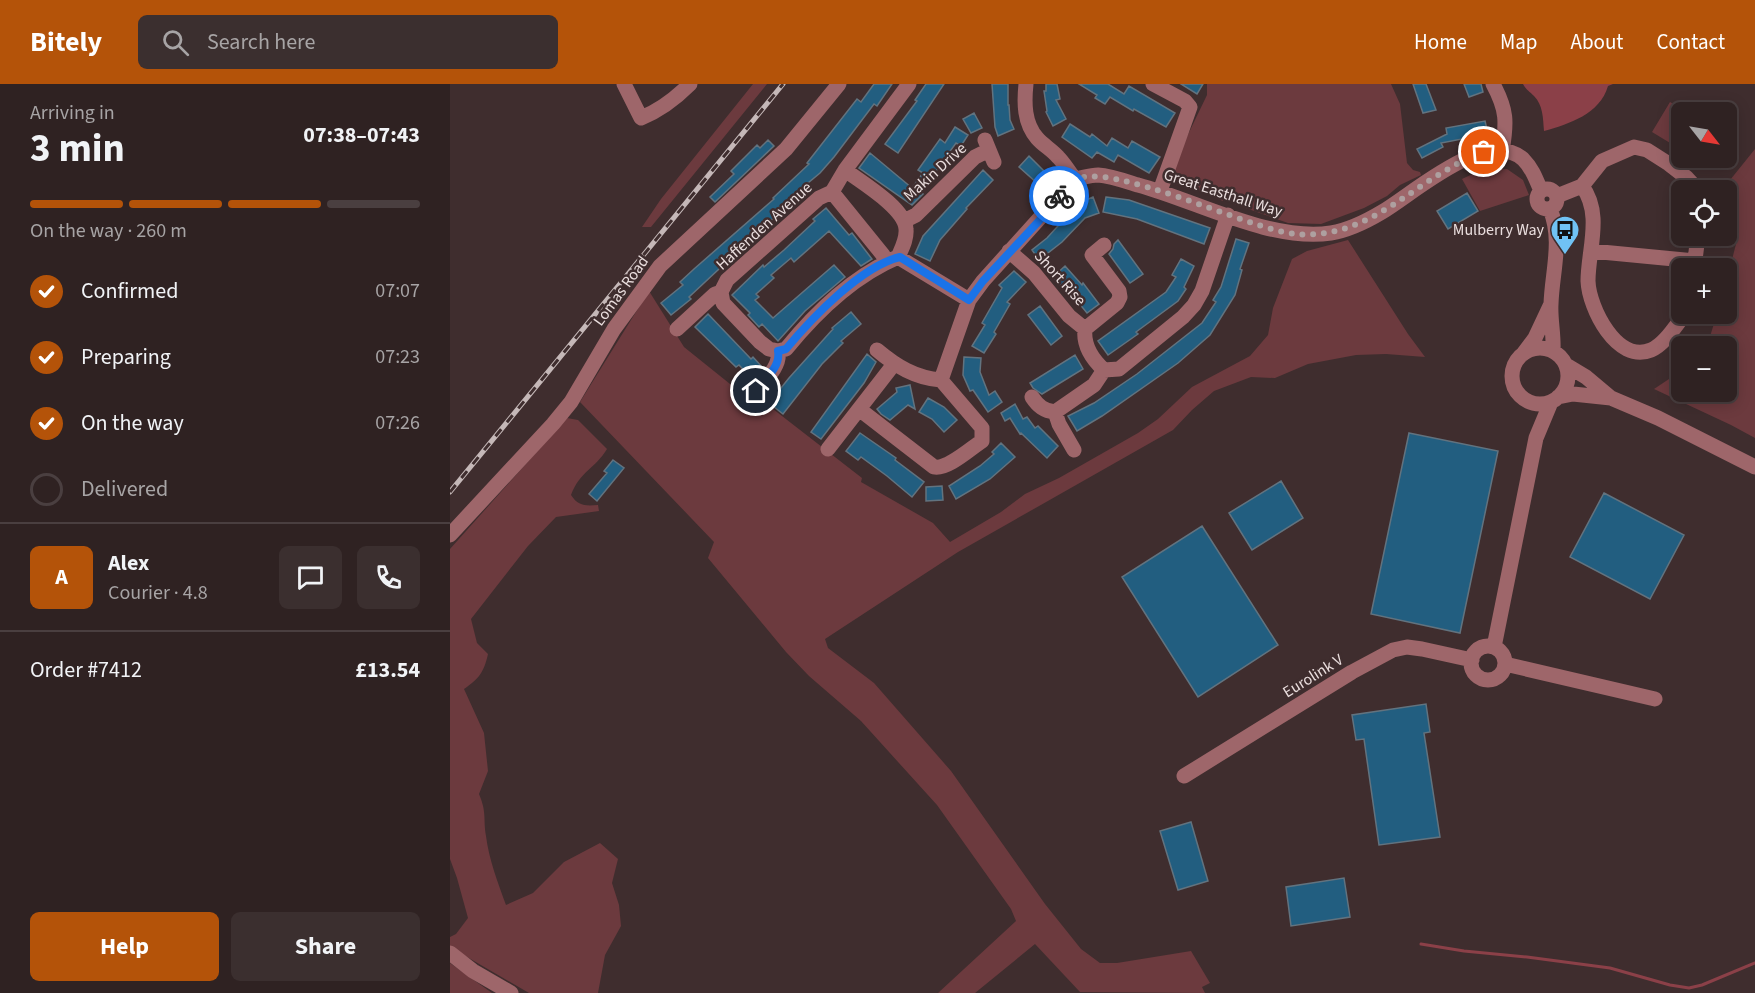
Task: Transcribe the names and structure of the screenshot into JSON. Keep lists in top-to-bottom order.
{
  "streets": {
    "street": [
      "Makin Drive",
      "Great Easthall Way",
      "Haffenden Avenue",
      "Short Rise",
      "Lomas Road",
      "Eurolink V"
    ]
  },
  "crossings": [
    ["Makin Drive", "Haffenden Avenue"]
  ],
  "places": {
    "bus stop": ["Mulberry Way"]
  },
  "north": "bottom right",
  "page": {
    "header": "Bitely",
    "search": "Search here",
    "nav": [
      "Home",
      "Map",
      "About",
      "Contact"
    ],
    "heading": ["3 min", "Arriving in", "07:38–07:43"],
    "panel": [
      "Alex",
      "Courier · 4.8",
      "Order #7412",
      "£13.54"
    ],
    "map_buttons": ["+", "−"],
    "bar": "On the way · 260 m",
    "list": [
      ["Confirmed", "07:07"],
      ["Preparing", "07:23"],
      ["On the way", "07:26"],
      "Delivered"
    ],
    "round": "A",
    "buttons": ["Help", "Share"]
  }
}
